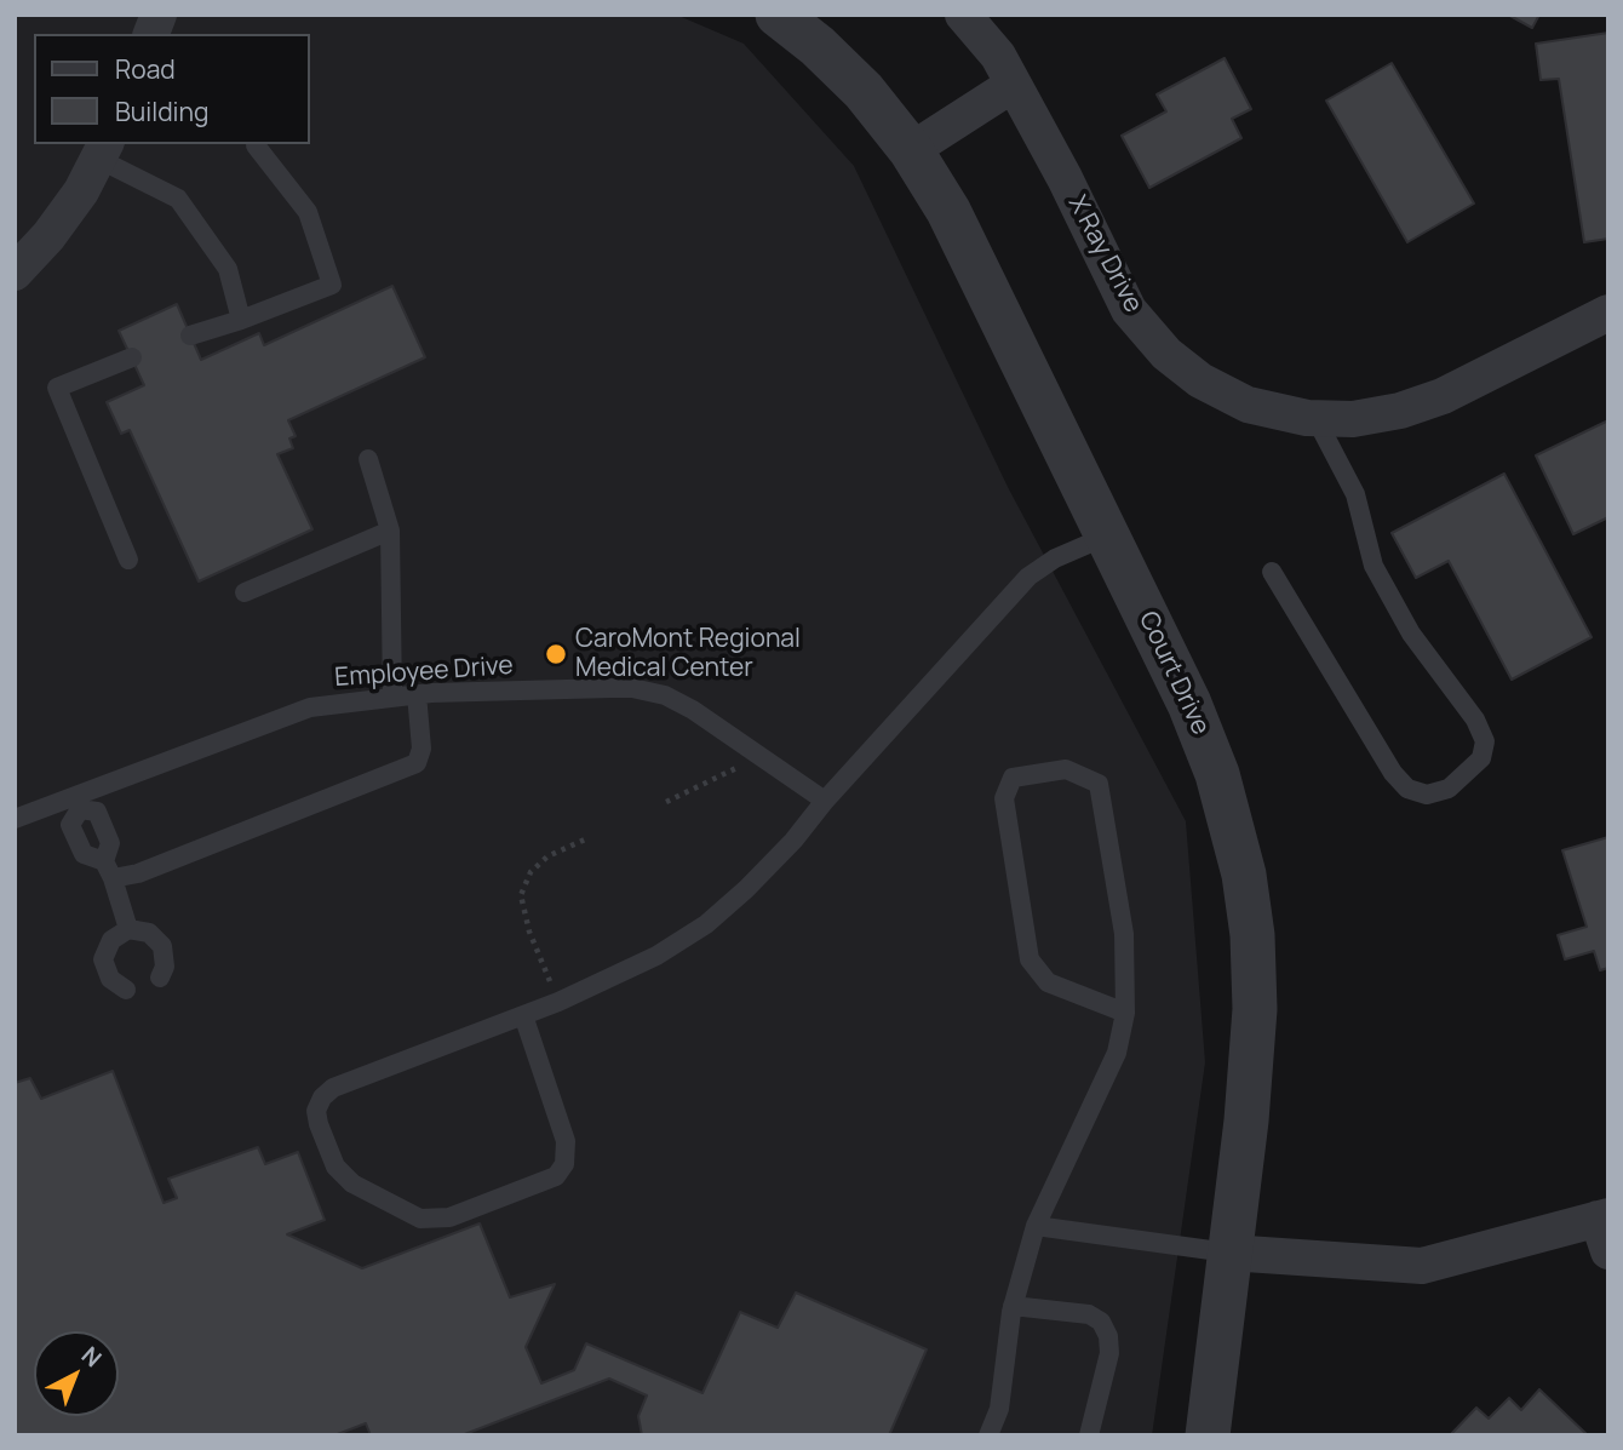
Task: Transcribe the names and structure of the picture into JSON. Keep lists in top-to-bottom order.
{
  "streets": {
    "street": ["X Ray Drive", "Court Drive"],
    "lane": ["Employee Drive"]
  },
  "places": ["CaroMont Regional Medical Center"],
  "legend": ["Road", "Building"],
  "north": "top right"
}
